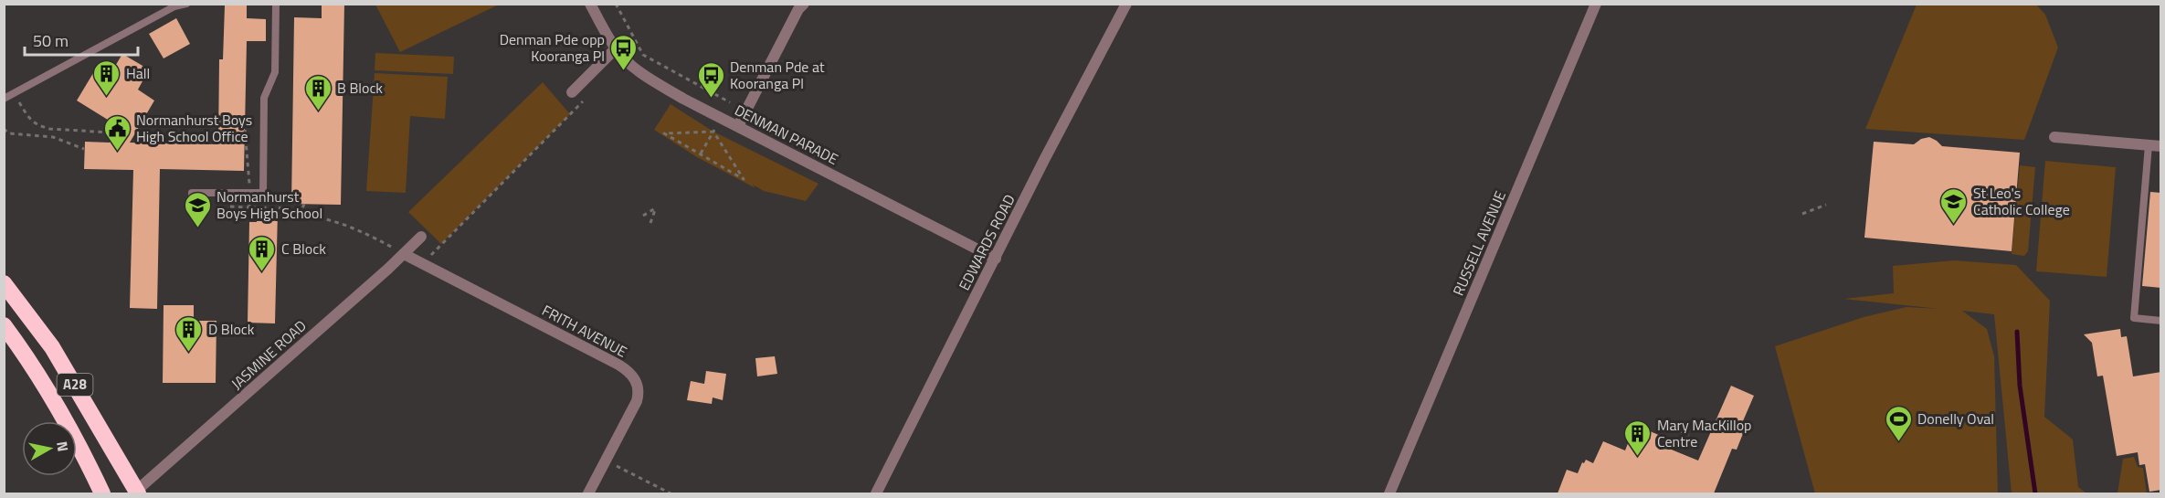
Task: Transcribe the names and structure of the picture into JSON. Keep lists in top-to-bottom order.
{
  "streets": {
    "highway": ["A28"],
    "street": [
      "DENMAN PARADE",
      "EDWARDS ROAD",
      "RUSSELL AVENUE",
      "FRITH AVENUE",
      "JASMINE ROAD"
    ]
  },
  "crossings": [
    ["DENMAN PARADE", "EDWARDS ROAD"],
    ["FRITH AVENUE", "JASMINE ROAD"],
    ["JASMINE ROAD", "A28"]
  ],
  "places": {
    "bus stop": ["Denman Pde opp Kooranga Pl", "Denman Pde at Kooranga Pl"],
    "building": [
      "Hall",
      "B Block",
      "C Block",
      "D Block",
      "Mary MacKillop Centre"
    ],
    "public building": ["Normanhurst Boys High School Office"],
    "school or university": ["St Leo's Catholic College", "Normanhurst Boys High School"],
    "sports": ["Donelly Oval"]
  },
  "scale_bar": "50 m",
  "north": "right"
}
